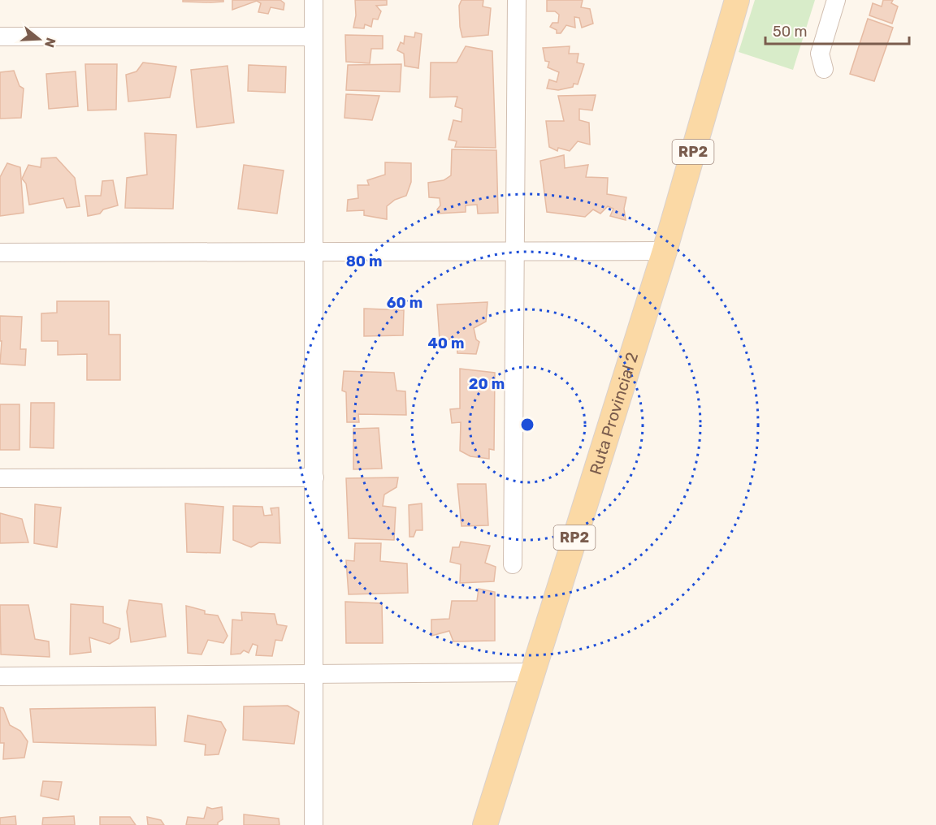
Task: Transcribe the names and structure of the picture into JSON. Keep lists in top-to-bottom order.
{
  "streets": {
    "main road": ["RP2", "Ruta Provincial 2"]
  },
  "scale_bar": "50 m",
  "north": "right",
  "rings": [
    "80 m",
    "60 m",
    "40 m",
    "20 m"
  ]
}
